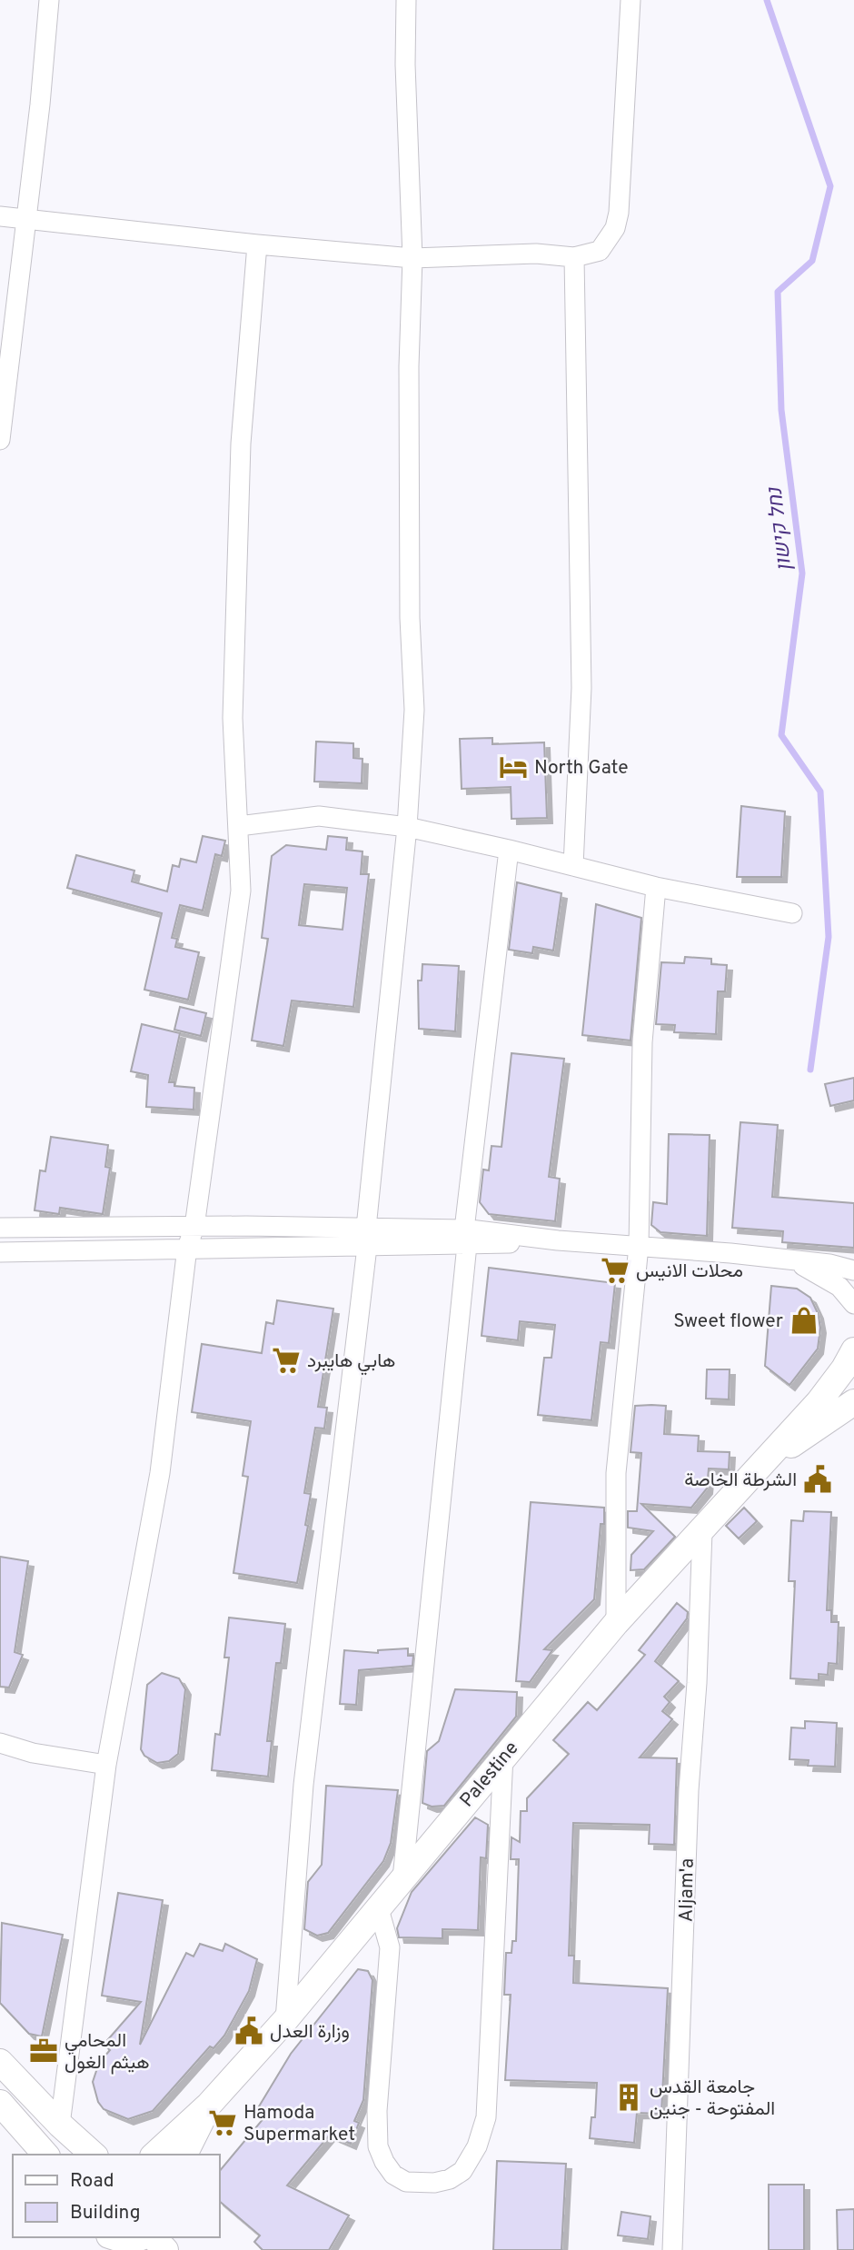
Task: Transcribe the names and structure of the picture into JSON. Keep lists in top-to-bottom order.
{
  "streets": {
    "main road": ["Palestine"],
    "street": ["Aljam'a"]
  },
  "crossings": [
    ["Palestine", "Aljam'a"]
  ],
  "water": ["נחל קישון"],
  "places": {
    "hotel": ["North Gate"],
    "supermarket": ["محلات الانيس", "هابي هايبرد", "Hamoda Supermarket"],
    "shop": ["Sweet flower"],
    "public building": ["الشرطة الخاصة", "وزارة العدل"],
    "office": ["المحامي هيثم الغول"],
    "building": ["جامعة القدس المفتوحة - جنين"]
  },
  "legend": ["Road", "Building"]
}
